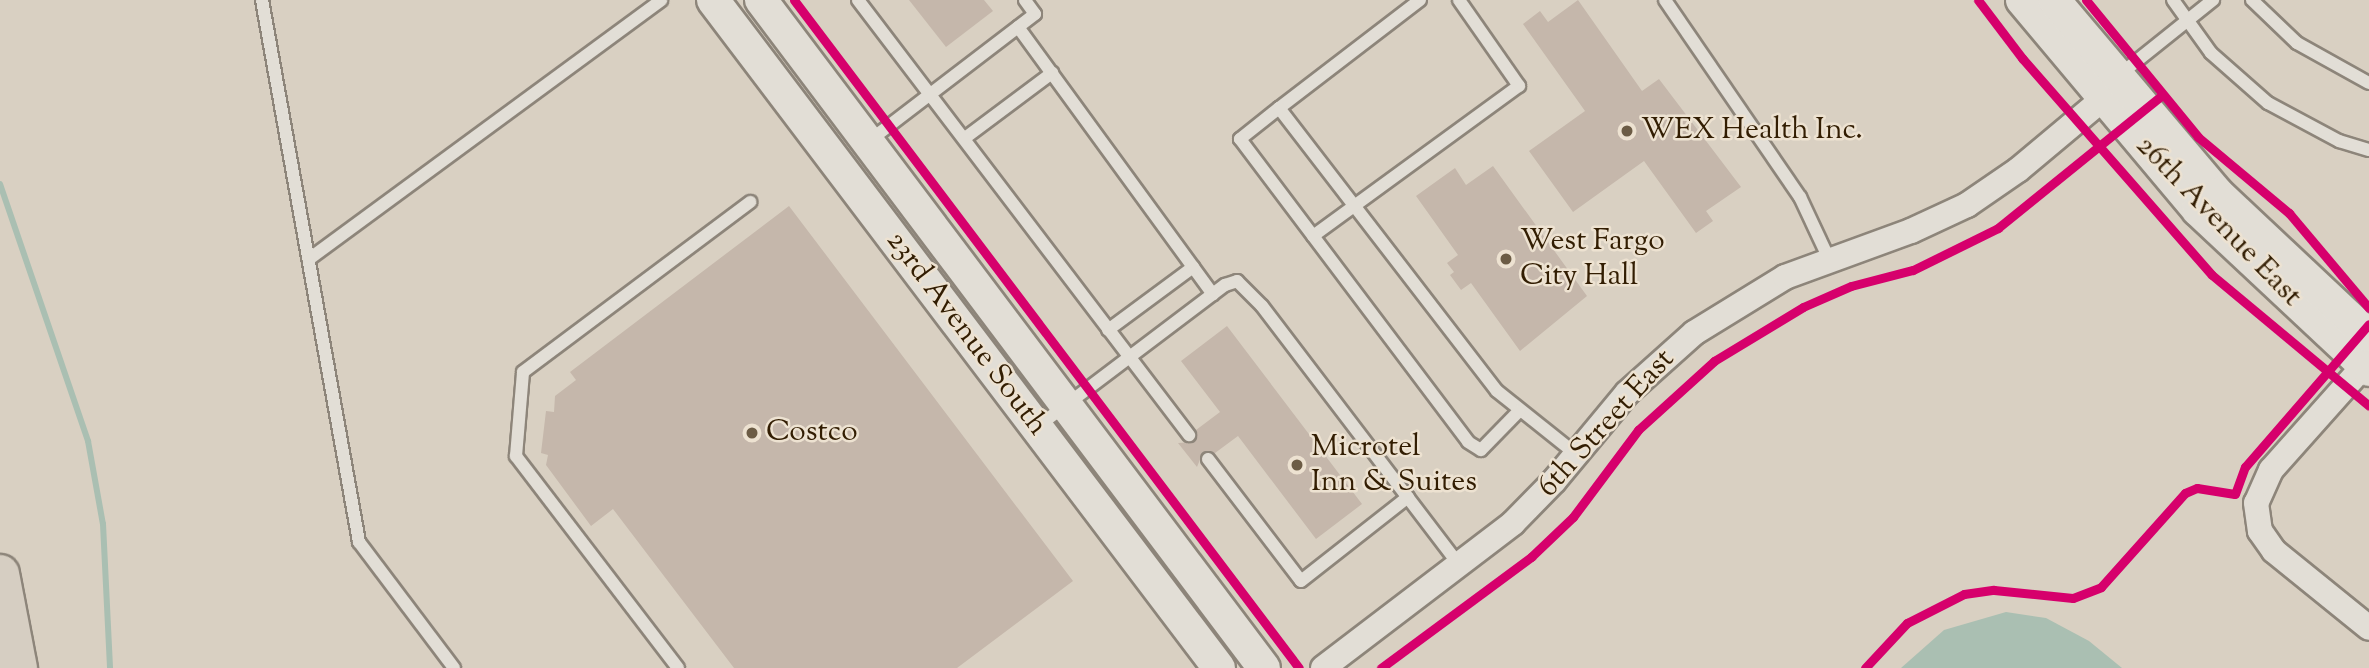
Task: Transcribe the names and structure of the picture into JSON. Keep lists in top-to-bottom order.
{
  "streets": {
    "street": ["26th Avenue East", "23rd Avenue South", "6th Street East"]
  },
  "crossings": [
    ["26th Avenue East", "6th Street East"]
  ],
  "places": [
    "WEX Health Inc.",
    "West Fargo City Hall",
    "Costco",
    "Microtel Inn & Suites"
  ]
}
